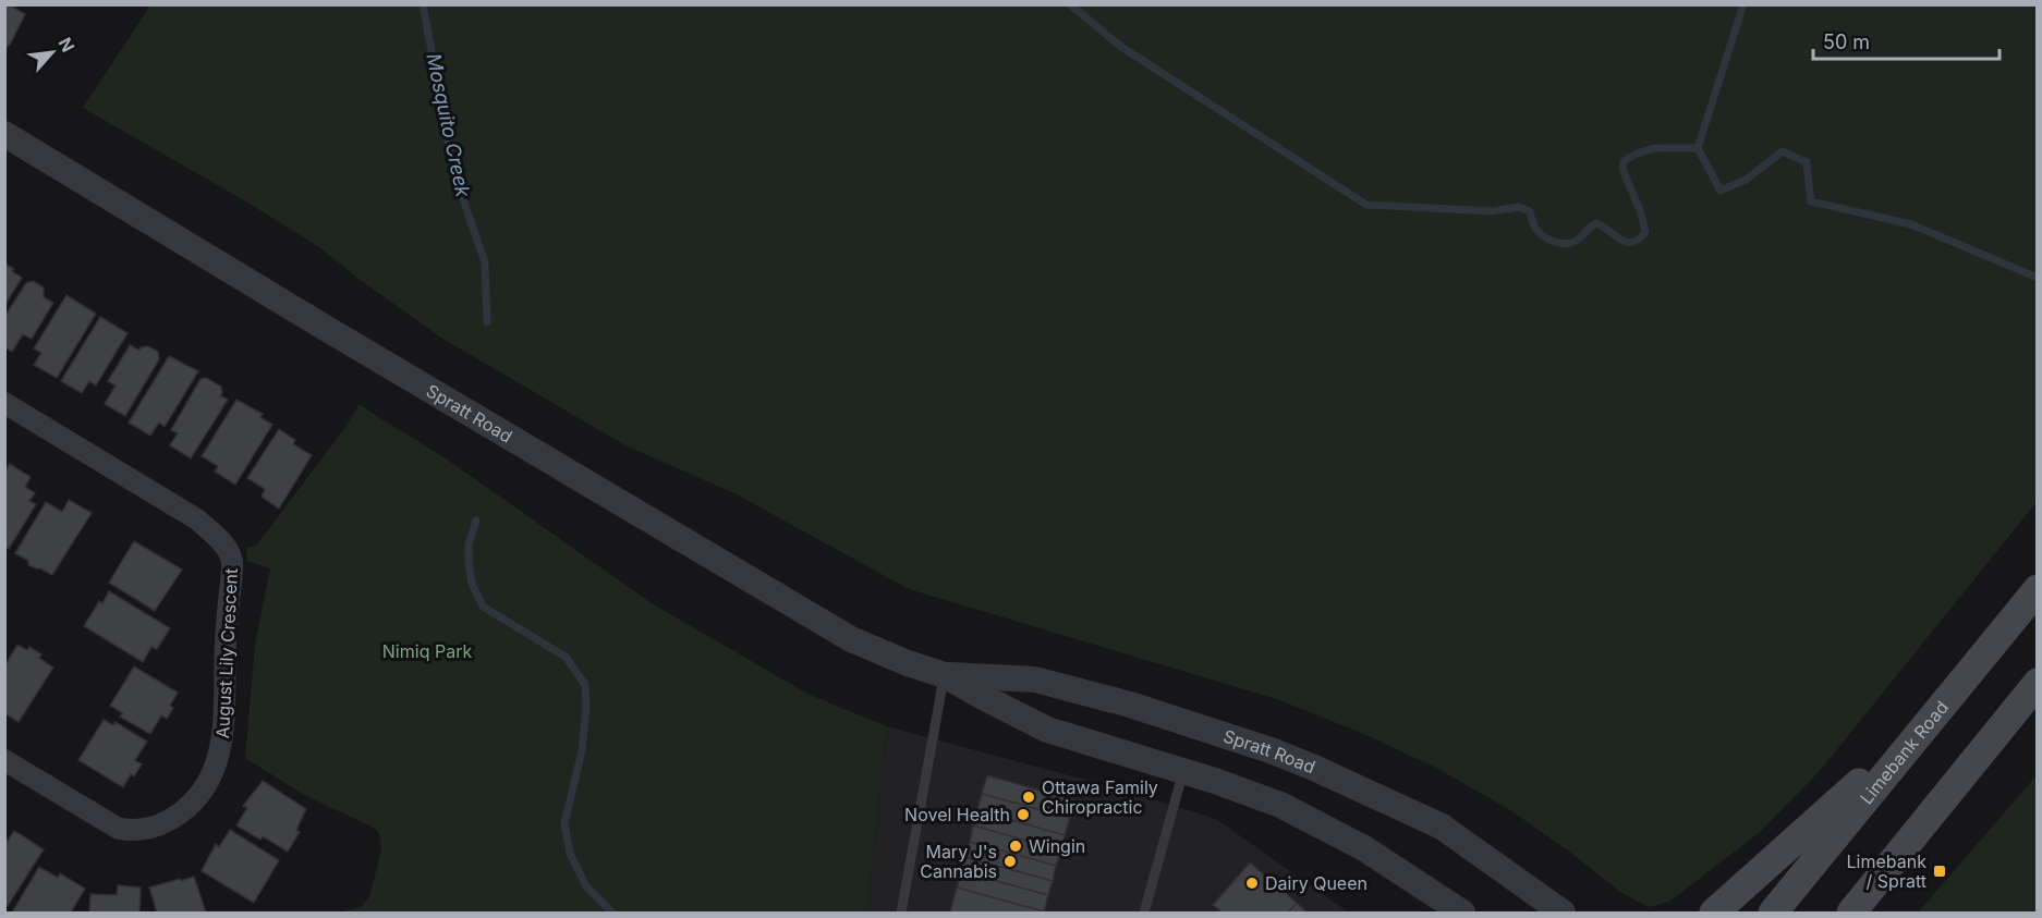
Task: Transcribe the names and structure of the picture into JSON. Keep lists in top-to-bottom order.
{
  "streets": {
    "main road": ["Limebank Road"],
    "street": ["Spratt Road", "August Lily Crescent"]
  },
  "water": ["Mosquito Creek"],
  "parks": ["Nimiq Park"],
  "places": {
    "other": [
      "Ottawa Family Chiropractic",
      "Novel Health",
      "Wingin",
      "Mary J's Cannabis",
      "Dairy Queen"
    ],
    "transit": ["Limebank / Spratt"]
  },
  "scale_bar": "50 m",
  "north": "top right"
}
